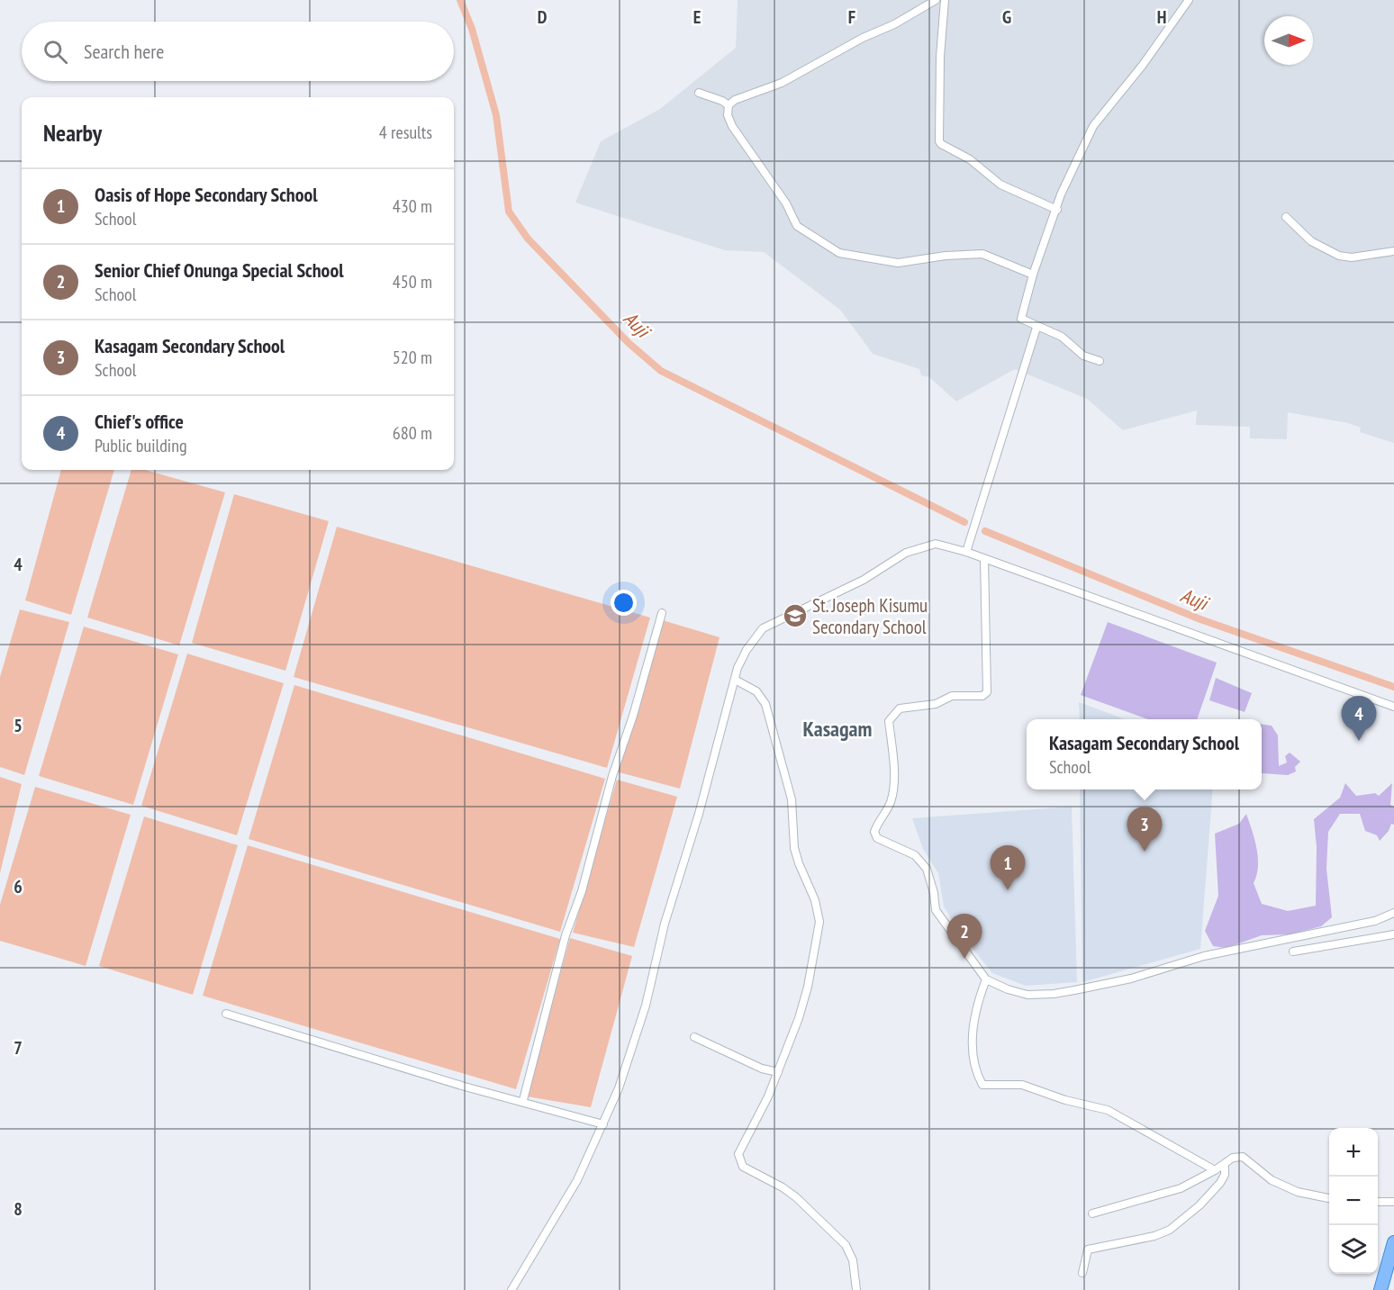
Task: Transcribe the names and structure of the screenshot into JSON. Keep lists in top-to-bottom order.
{
  "districts": ["Kasagam"],
  "water": ["Auji"],
  "places": {
    "school or university": ["St. Joseph Kisumu Secondary School"]
  },
  "north": "right",
  "page": {
    "search": "Search here",
    "heading": ["Nearby", "4 results"],
    "list": [
      {
        "mark": "1",
        "name": "Oasis of Hope Secondary School",
        "note": "School",
        "value": "430 m"
      },
      {
        "mark": "2",
        "name": "Senior Chief Onunga Special School",
        "note": "School",
        "value": "450 m"
      },
      {
        "mark": "3",
        "name": "Kasagam Secondary School",
        "note": "School",
        "value": "520 m"
      },
      {
        "mark": "4",
        "name": "Chief's office",
        "note": "Public building",
        "value": "680 m"
      }
    ],
    "pins": [
      "4",
      "3",
      "1",
      "2"
    ],
    "popup": ["Kasagam Secondary School", "School"],
    "map_buttons": ["+", "−"]
  },
  "grid": {
    "columns": [
      "D",
      "E",
      "F",
      "G",
      "H"
    ],
    "rows": [
      "4",
      "5",
      "6",
      "7",
      "8"
    ]
  }
}
